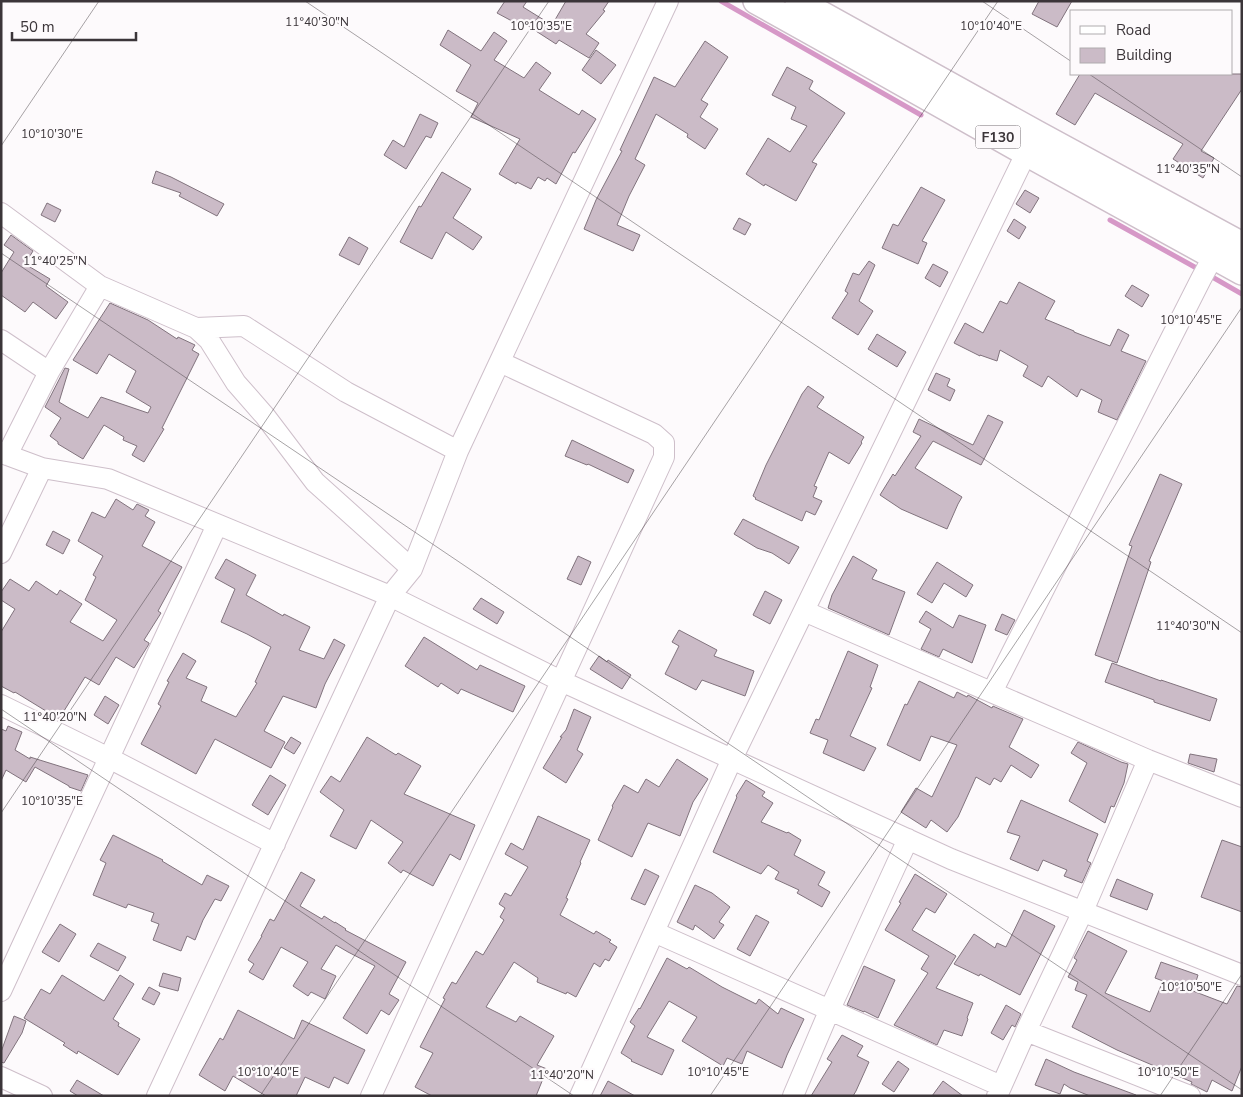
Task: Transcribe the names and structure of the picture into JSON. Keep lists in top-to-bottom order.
{
  "streets": {
    "main road": ["F130"]
  },
  "legend": ["Road", "Building"],
  "scale_bar": "50 m",
  "coordinates": [
    "11°40'30\"N",
    "10°10'35\"E",
    "10°10'40\"E",
    "10°10'30\"E",
    "11°40'35\"N",
    "11°40'25\"N",
    "10°10'45\"E",
    "11°40'20\"N",
    "10°10'50\"E"
  ]
}
